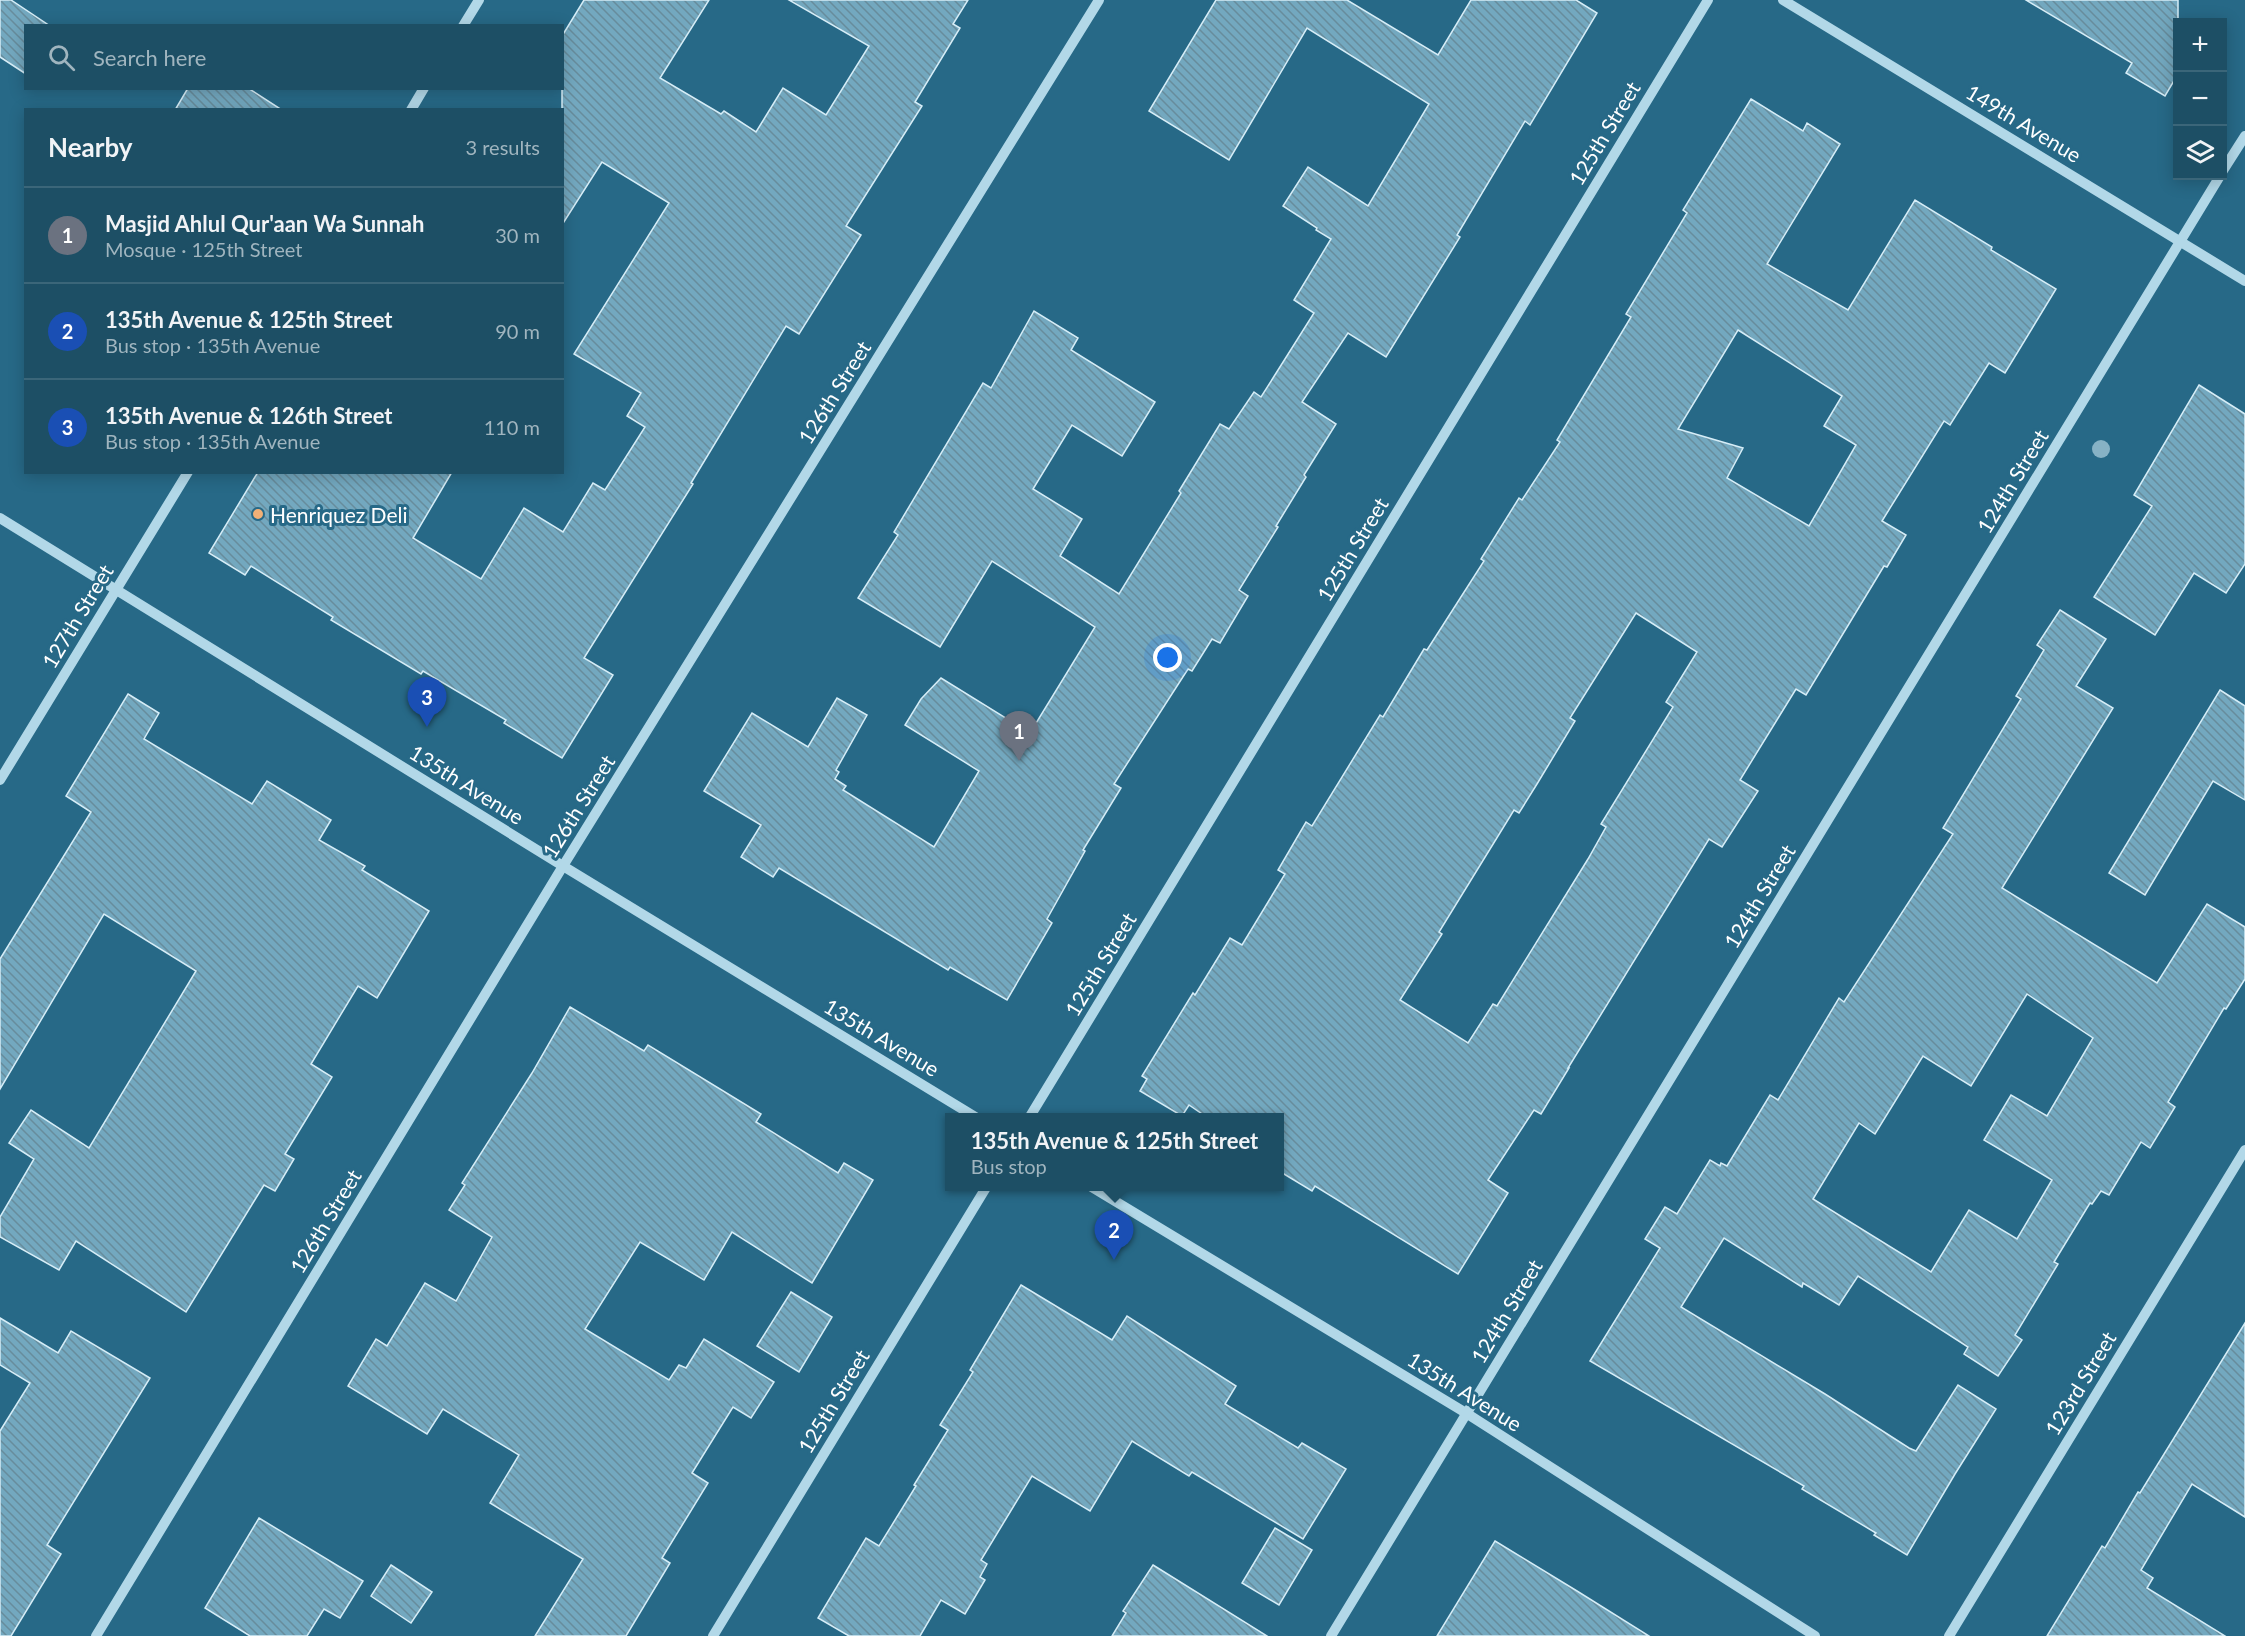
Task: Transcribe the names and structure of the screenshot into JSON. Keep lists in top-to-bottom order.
{
  "streets": {
    "street": [
      "149th Avenue",
      "125th Street",
      "126th Street",
      "124th Street",
      "127th Street",
      "135th Avenue",
      "123rd Street"
    ]
  },
  "crossings": [
    ["149th Avenue", "124th Street"],
    ["126th Street", "135th Avenue"],
    ["124th Street", "135th Avenue"],
    ["127th Street", "135th Avenue"]
  ],
  "places": ["Henriquez Deli"],
  "page": {
    "map_buttons": ["+", "−"],
    "search": "Search here",
    "heading": ["Nearby", "3 results"],
    "list": [
      {
        "mark": "1",
        "name": "Masjid Ahlul Qur'aan Wa Sunnah",
        "note": "Mosque · 125th Street",
        "value": "30 m"
      },
      {
        "mark": "2",
        "name": "135th Avenue & 125th Street",
        "note": "Bus stop · 135th Avenue",
        "value": "90 m"
      },
      {
        "mark": "3",
        "name": "135th Avenue & 126th Street",
        "note": "Bus stop · 135th Avenue",
        "value": "110 m"
      }
    ],
    "pins": ["3", "1", "2"],
    "popup": ["135th Avenue & 125th Street", "Bus stop"]
  }
}
